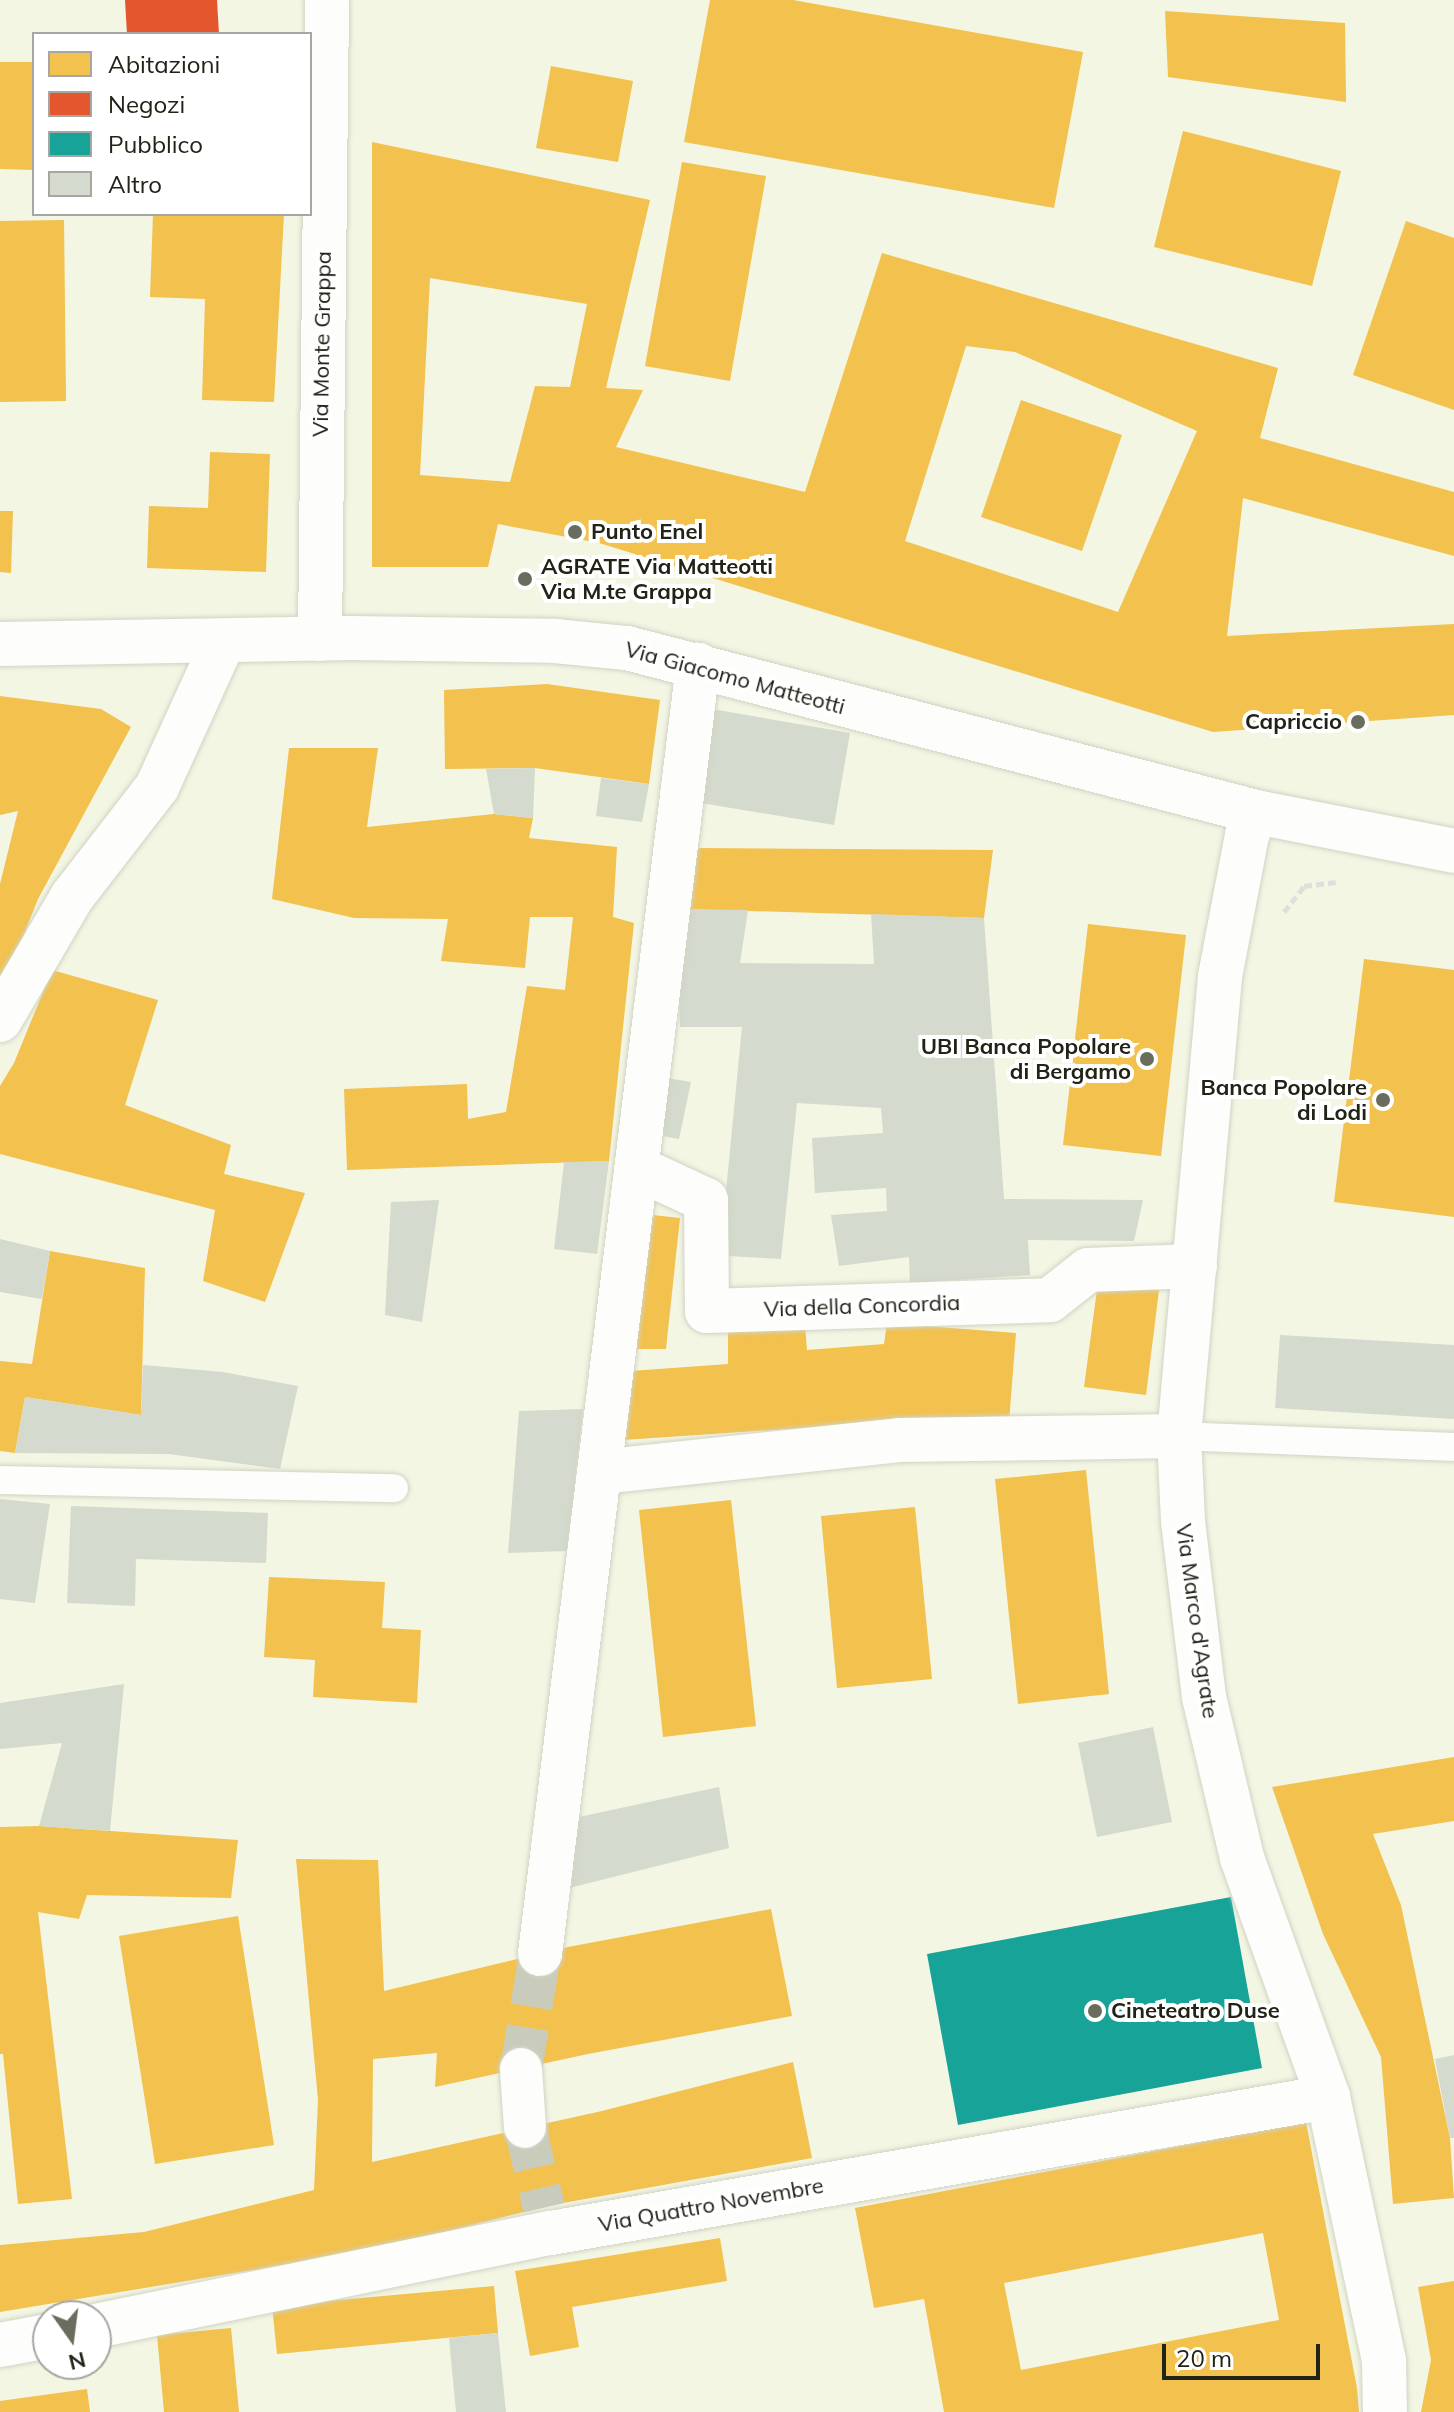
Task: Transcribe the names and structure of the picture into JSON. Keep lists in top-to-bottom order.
{
  "streets": {
    "street": [
      "Via Monte Grappa",
      "Via Giacomo Matteotti",
      "Via della Concordia",
      "Via Marco d'Agrate",
      "Via Quattro Novembre"
    ]
  },
  "crossings": [
    ["Via Monte Grappa", "Via Giacomo Matteotti"],
    ["Via Giacomo Matteotti", "Via Marco d'Agrate"],
    ["Via della Concordia", "Via Marco d'Agrate"],
    ["Via Marco d'Agrate", "Via Quattro Novembre"]
  ],
  "places": [
    "Punto Enel",
    "AGRATE Via Matteotti Via M.te Grappa",
    "Capriccio",
    "UBI Banca Popolare di Bergamo",
    "Banca Popolare di Lodi",
    "Cineteatro Duse"
  ],
  "legend": [
    "Abitazioni",
    "Negozi",
    "Pubblico",
    "Altro"
  ],
  "scale_bar": "20 m",
  "north": "bottom"
}
